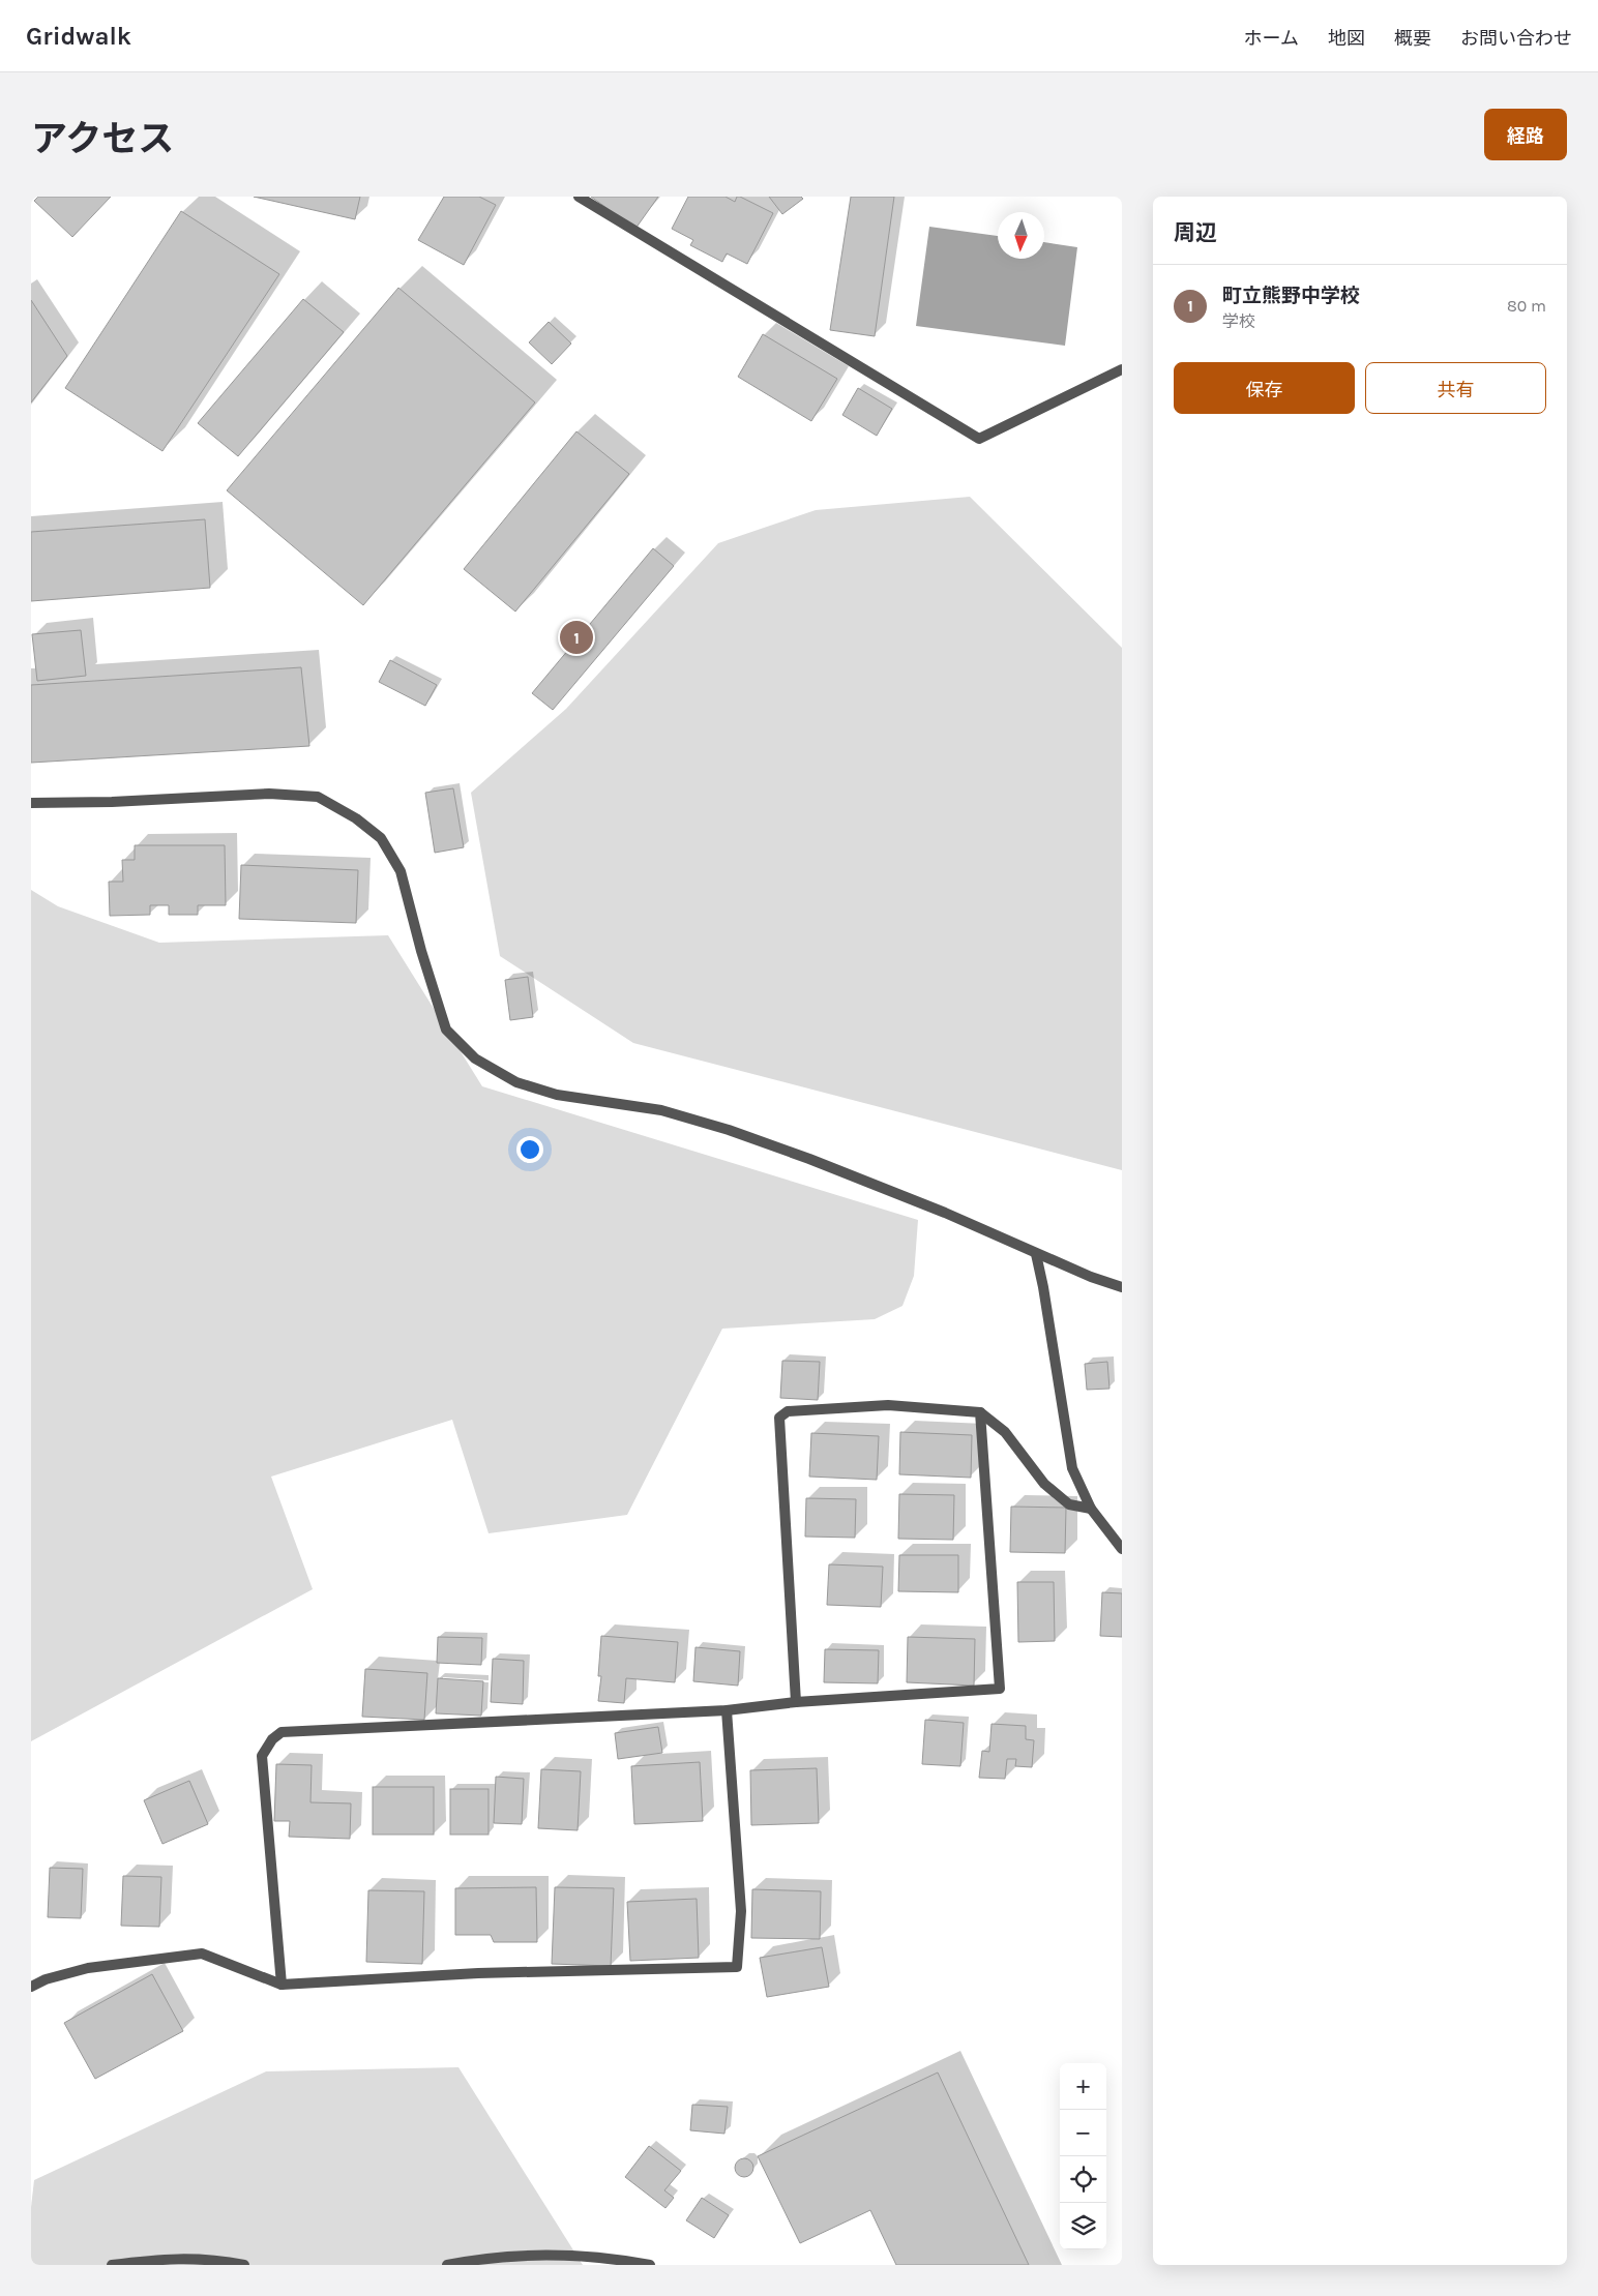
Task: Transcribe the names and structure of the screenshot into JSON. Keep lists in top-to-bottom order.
{
  "north": "bottom",
  "page": {
    "header": "Gridwalk",
    "nav": [
      "ホーム",
      "地図",
      "概要",
      "お問い合わせ"
    ],
    "title": "アクセス",
    "buttons": [
      "経路",
      ["保存", "共有"]
    ],
    "heading": "周辺",
    "list": [
      {
        "mark": "1",
        "name": "町立熊野中学校",
        "note": "学校",
        "value": "80 m"
      }
    ],
    "pins": "1",
    "map_buttons": ["+", "−"]
  }
}
